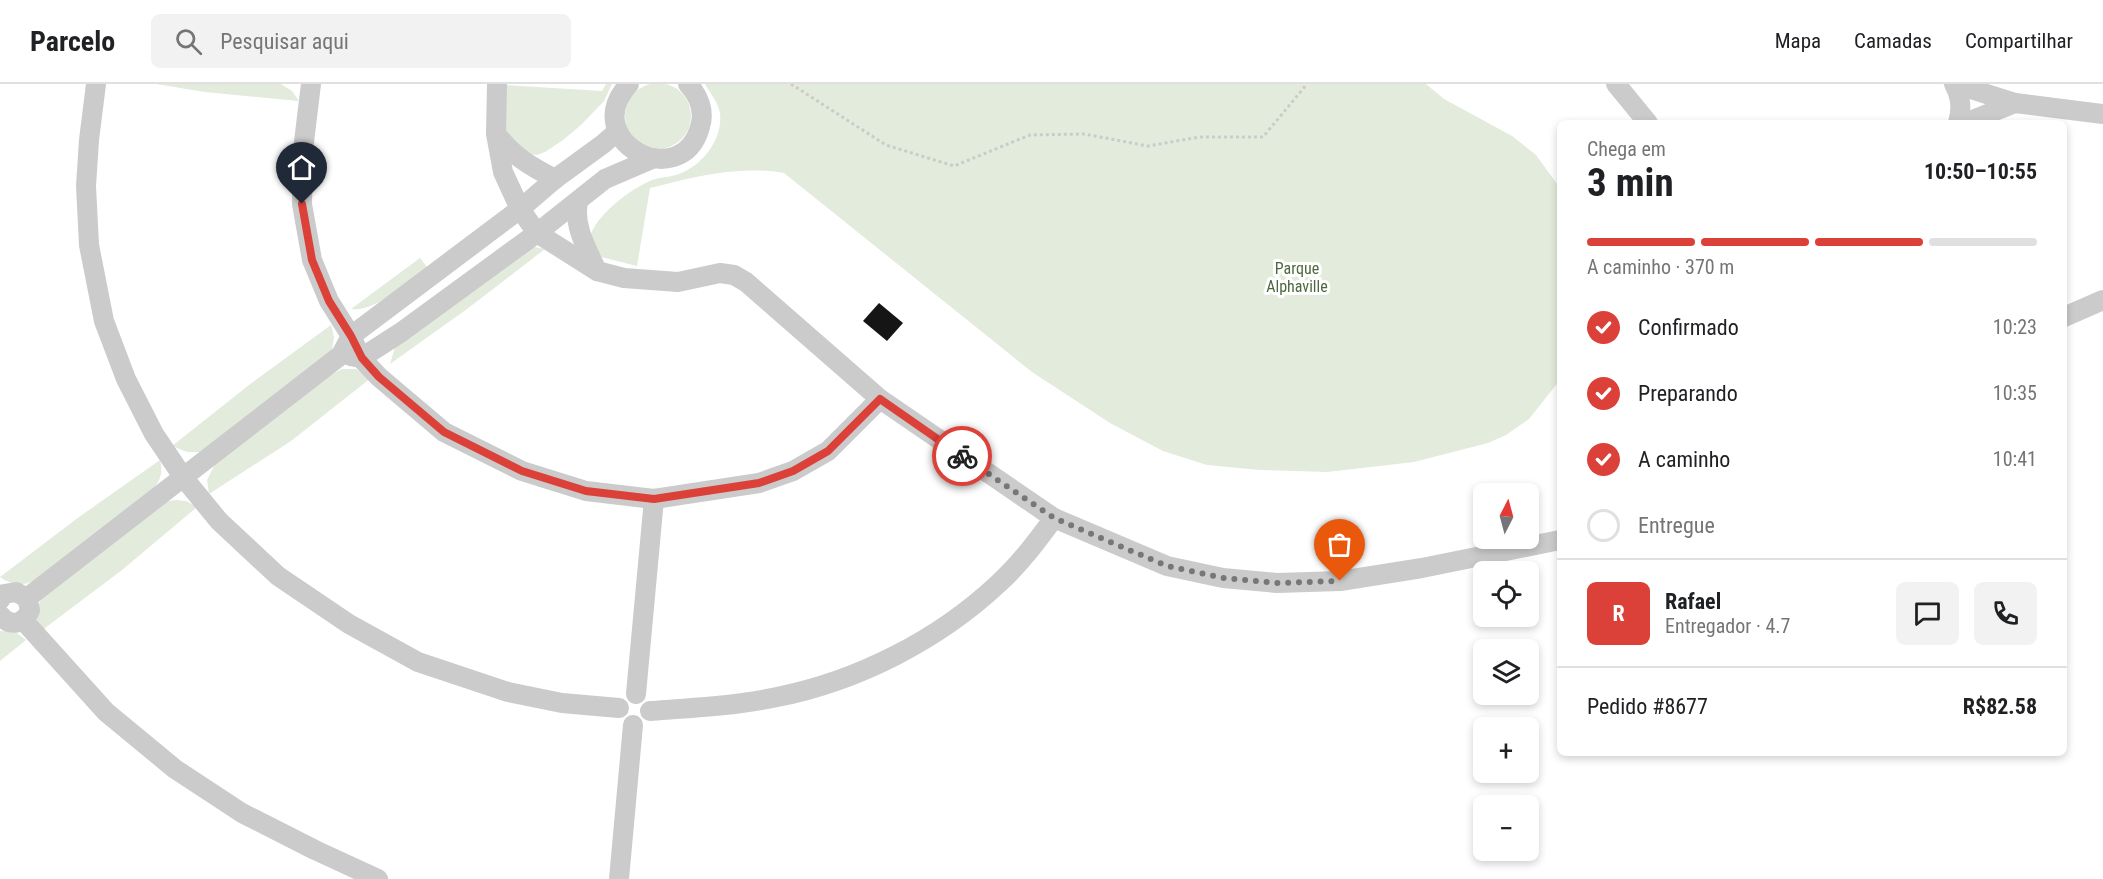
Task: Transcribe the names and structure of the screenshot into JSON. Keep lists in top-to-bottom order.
{
  "parks": ["Parque Alphaville"],
  "north": "top",
  "page": {
    "header": "Parcelo",
    "search": "Pesquisar aqui",
    "nav": ["Mapa", "Camadas", "Compartilhar"],
    "heading": ["3 min", "Chega em", "10:50–10:55"],
    "panel": [
      "Rafael",
      "Entregador · 4.7",
      "Pedido #8677",
      "R$82.58"
    ],
    "bar": "A caminho · 370 m",
    "list": [
      ["Confirmado", "10:23"],
      ["Preparando", "10:35"],
      ["A caminho", "10:41"],
      "Entregue"
    ],
    "map_buttons": ["+", "−"],
    "round": "R"
  }
}
